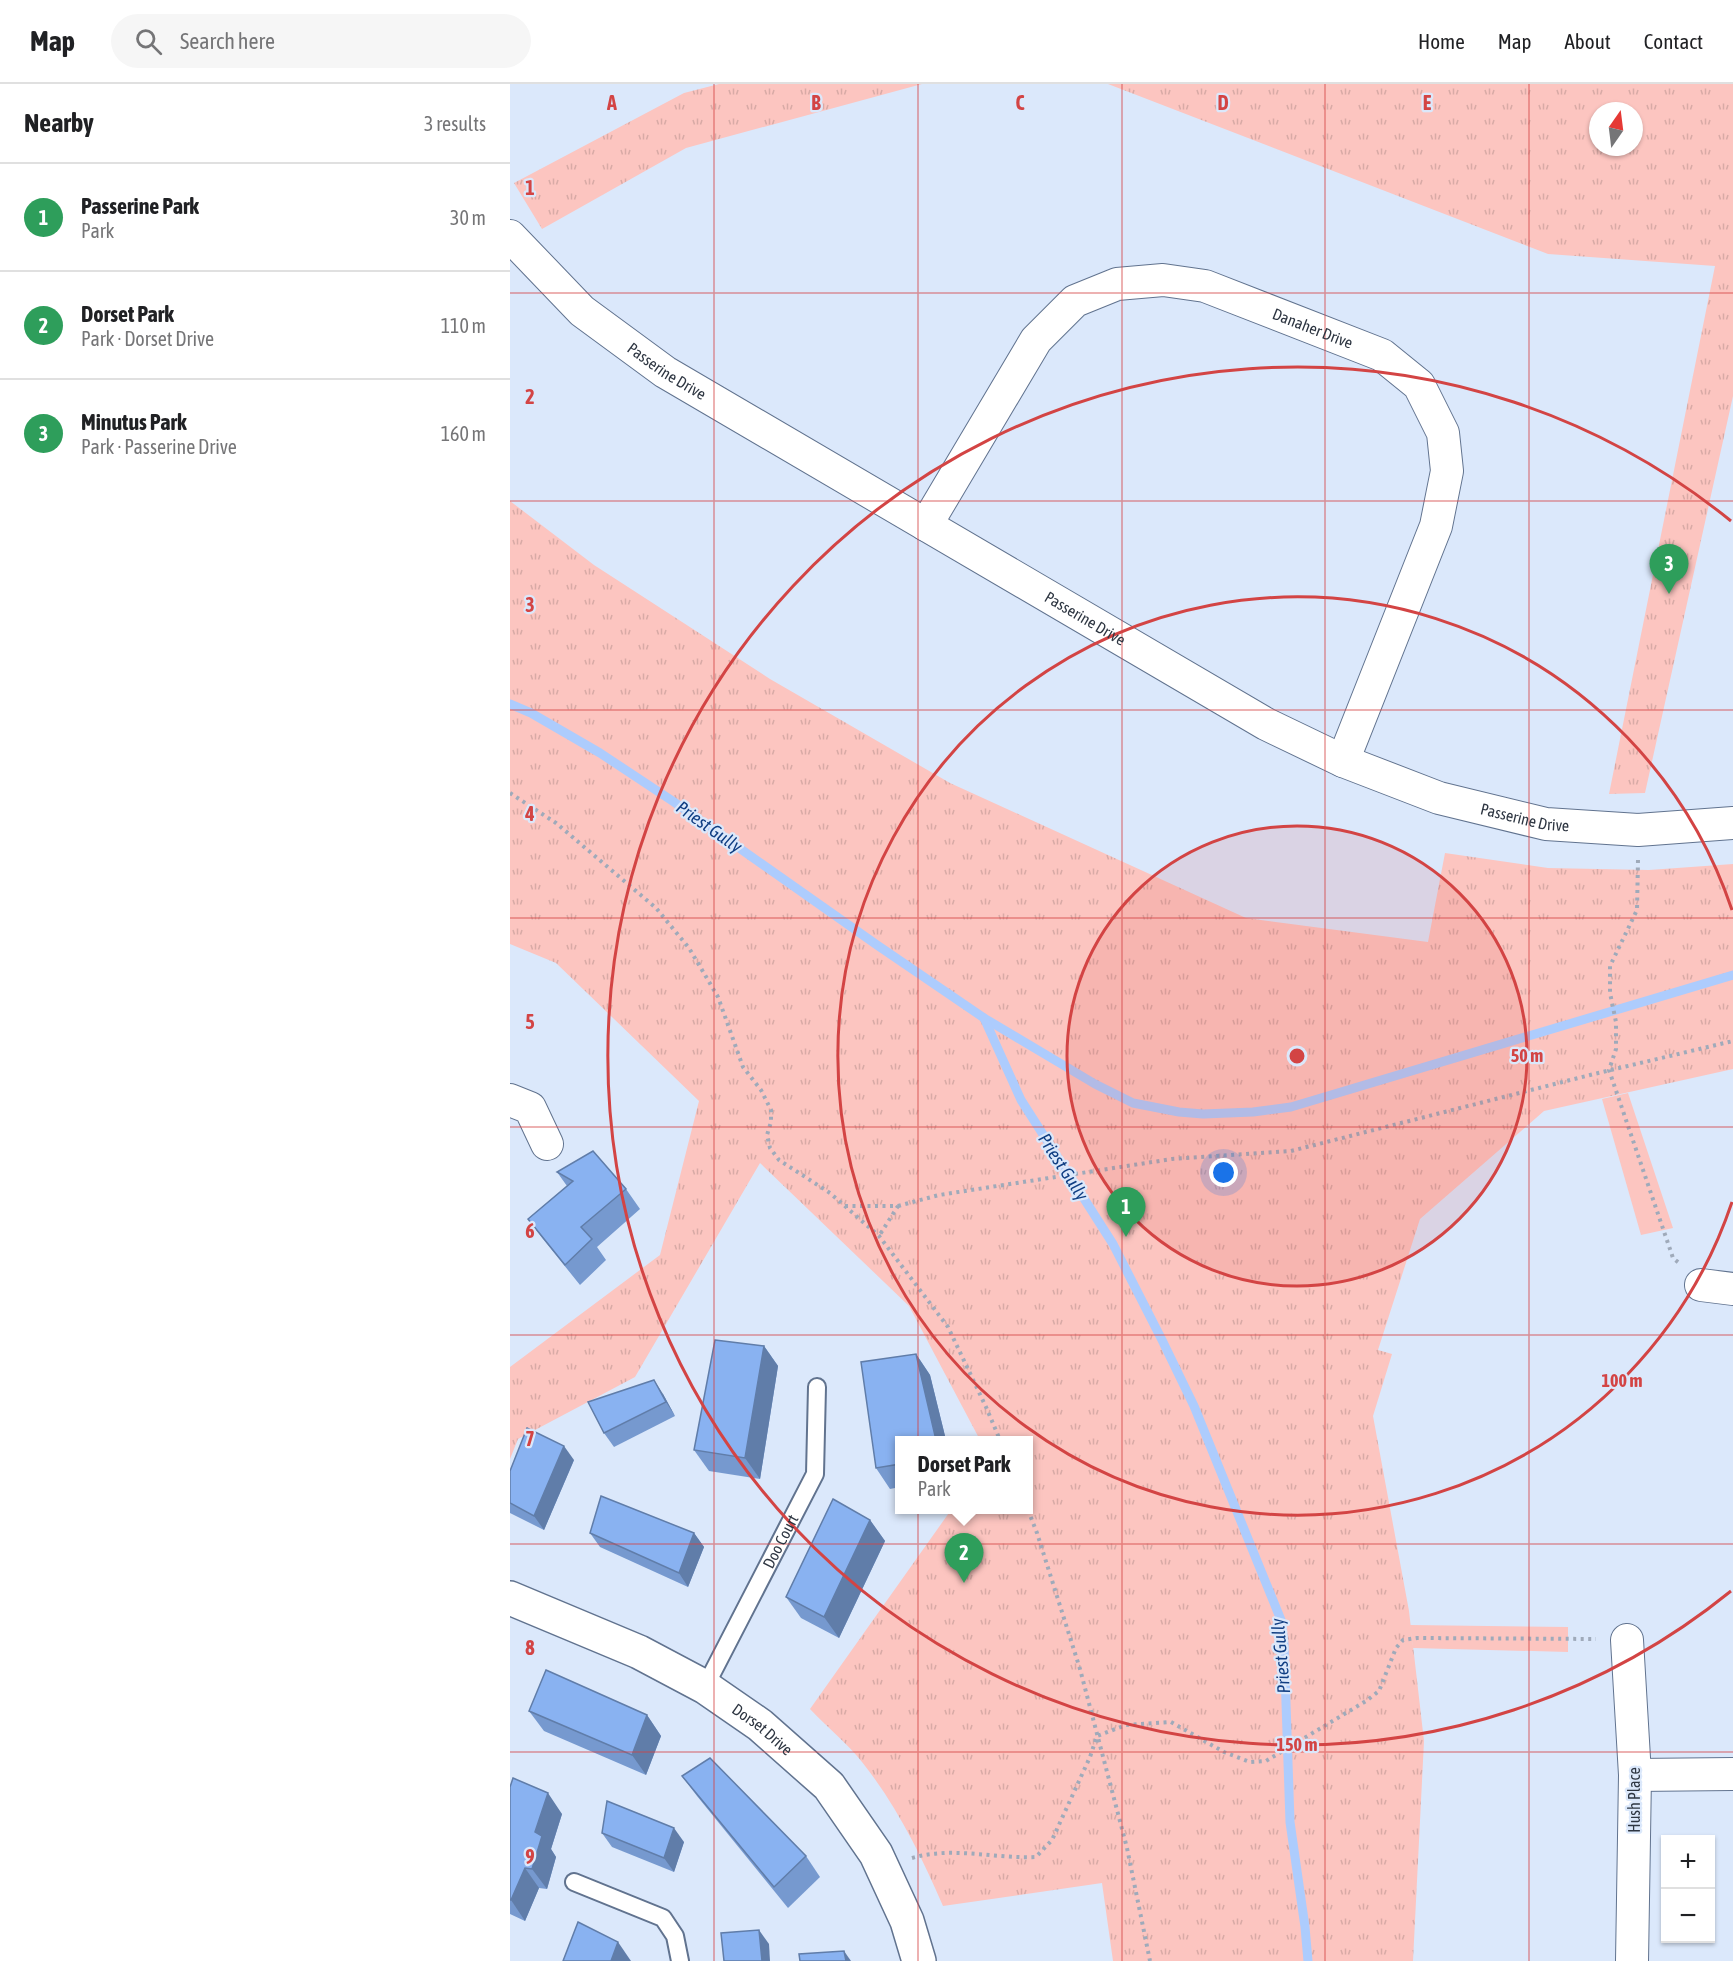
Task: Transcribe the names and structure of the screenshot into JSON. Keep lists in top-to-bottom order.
{
  "streets": {
    "street": [
      "Danaher Drive",
      "Passerine Drive",
      "Dorset Drive",
      "Hush Place"
    ],
    "lane": ["Doo Court"]
  },
  "crossings": [
    ["Danaher Drive", "Passerine Drive"],
    ["Doo Court", "Dorset Drive"]
  ],
  "water": ["Priest Gully"],
  "north": "top",
  "page": {
    "header": "Map",
    "search": "Search here",
    "nav": [
      "Home",
      "Map",
      "About",
      "Contact"
    ],
    "heading": ["Nearby", "3 results"],
    "list": [
      {
        "mark": "1",
        "name": "Passerine Park",
        "note": "Park",
        "value": "30 m"
      },
      {
        "mark": "2",
        "name": "Dorset Park",
        "note": "Park · Dorset Drive",
        "value": "110 m"
      },
      {
        "mark": "3",
        "name": "Minutus Park",
        "note": "Park · Passerine Drive",
        "value": "160 m"
      }
    ],
    "pins": ["3", "1", "2"],
    "popup": ["Dorset Park", "Park"],
    "map_buttons": ["+", "−"]
  },
  "grid": {
    "columns": [
      "A",
      "B",
      "C",
      "D",
      "E"
    ],
    "rows": [
      "1",
      "2",
      "3",
      "4",
      "5",
      "6",
      "7",
      "8",
      "9"
    ]
  },
  "rings": ["50 m", "100 m", "150 m"]
}
